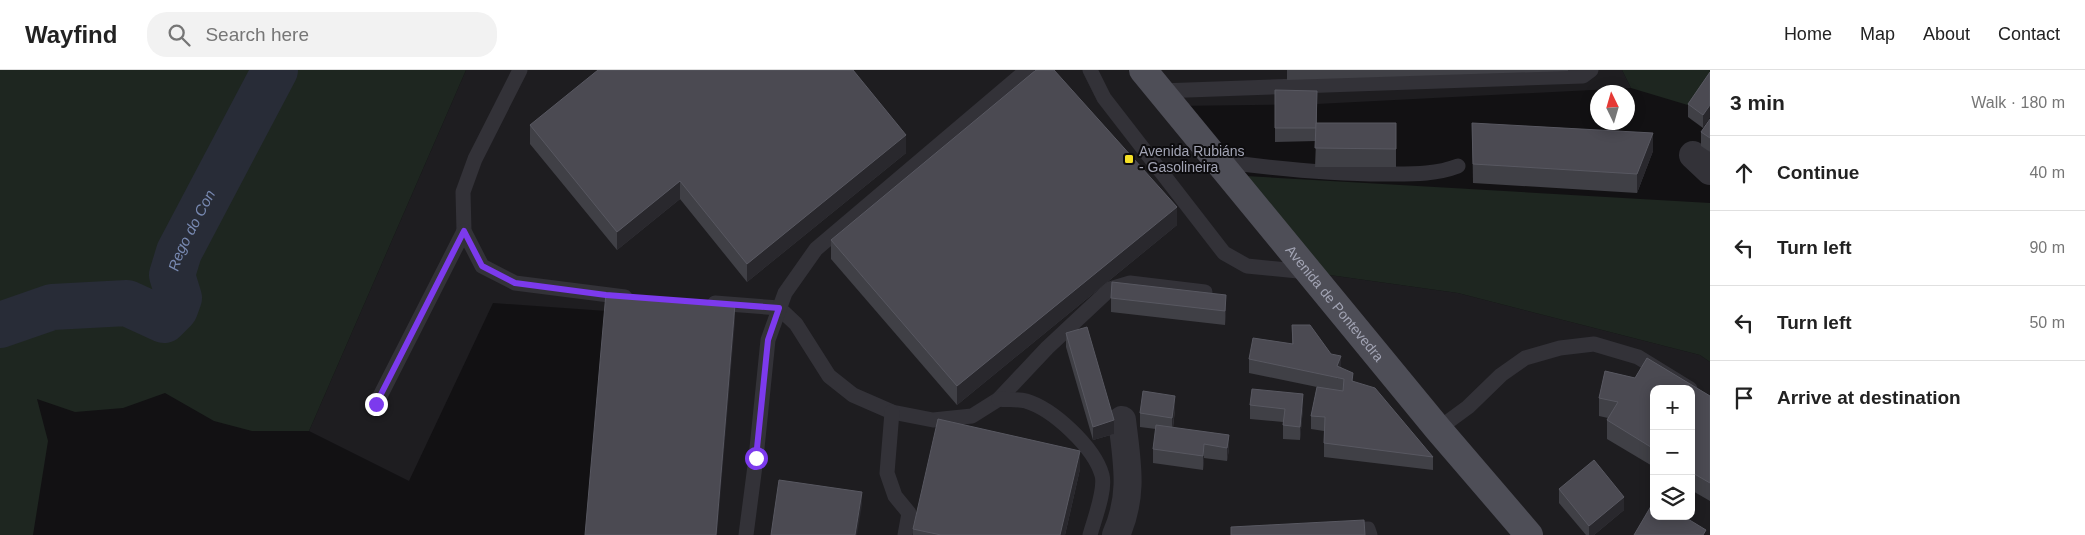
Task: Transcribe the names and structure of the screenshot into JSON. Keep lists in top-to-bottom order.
{
  "streets": {
    "main road": ["Avenida de Pontevedra"]
  },
  "water": ["Rego do Con"],
  "places": {
    "transit": ["Avenida Rubiáns - Gasolineira"]
  },
  "north": "top",
  "page": {
    "header": "Wayfind",
    "search": "Search here",
    "nav": [
      "Home",
      "Map",
      "About",
      "Contact"
    ],
    "heading": ["3 min", "Walk · 180 m"],
    "list": [
      ["Continue", "40 m"],
      ["Turn left", "90 m"],
      ["Turn left", "50 m"],
      "Arrive at destination"
    ],
    "map_buttons": ["+", "−"]
  }
}
